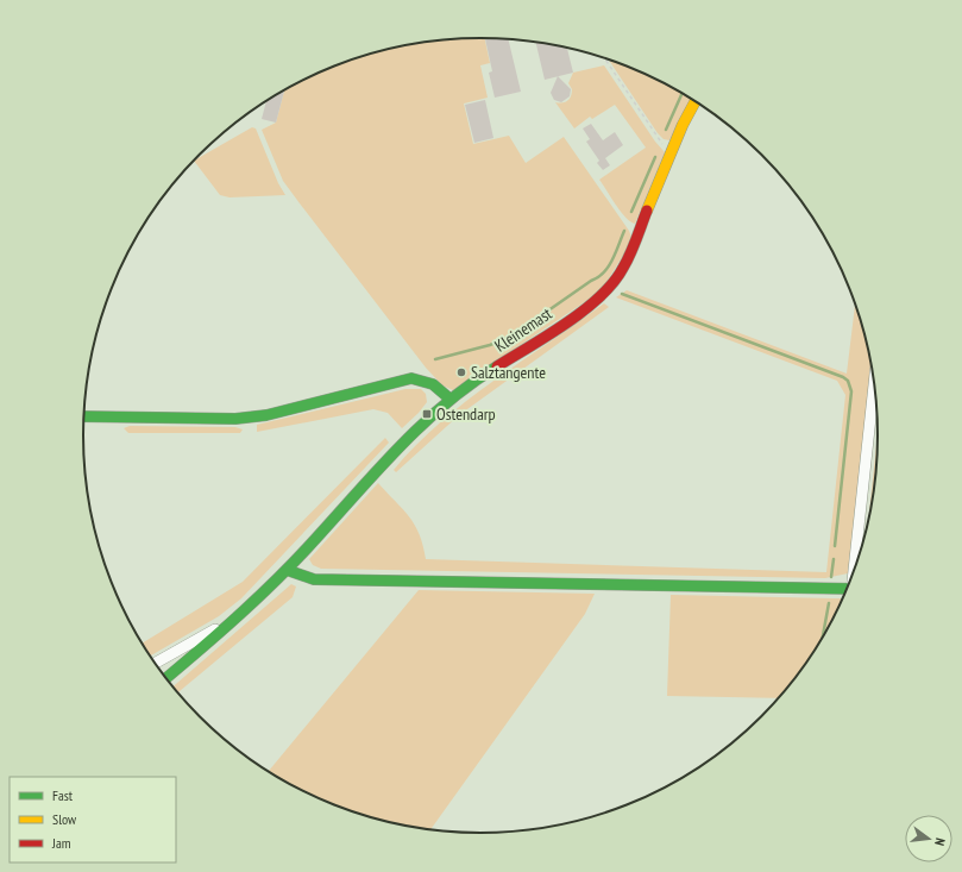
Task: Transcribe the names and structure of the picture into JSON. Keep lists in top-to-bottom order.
{
  "streets": {
    "street": ["Kleinemast"]
  },
  "places": {
    "other": ["Salztangente"],
    "transit": ["Ostendarp"]
  },
  "legend": ["Fast", "Slow", "Jam"],
  "north": "right"
}
